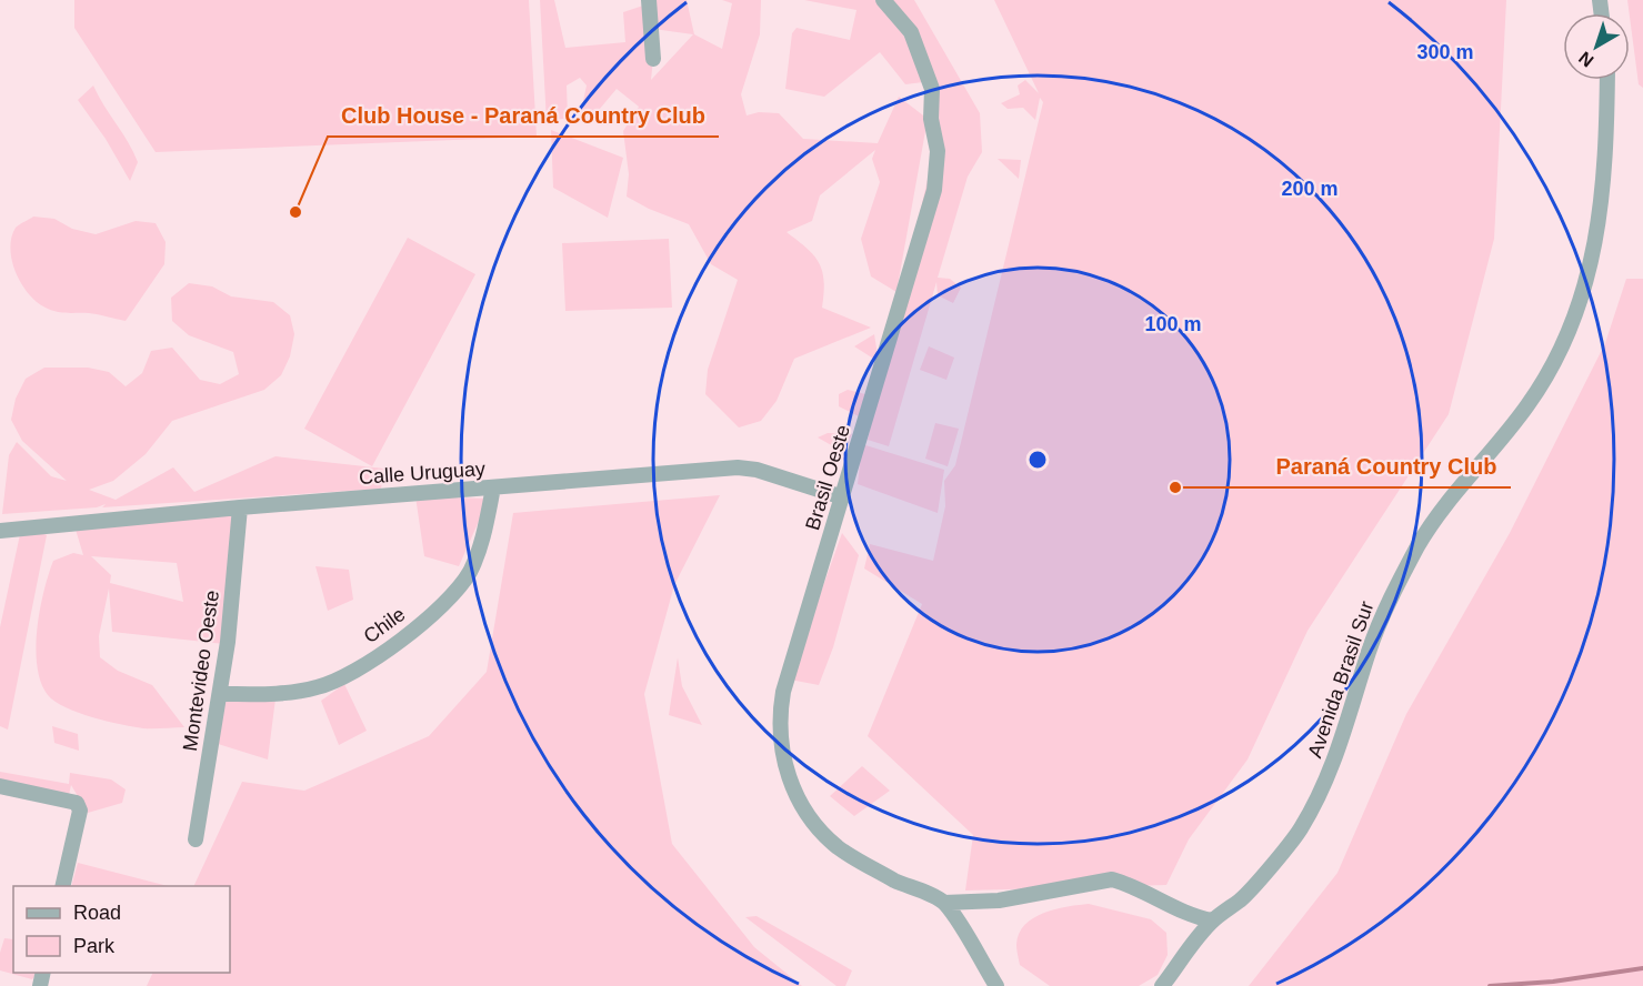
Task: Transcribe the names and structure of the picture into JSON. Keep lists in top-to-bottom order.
{
  "streets": {
    "street": [
      "Calle Uruguay",
      "Brasil Oeste",
      "Chile",
      "Montevideo Oeste",
      "Avenida Brasil Sur"
    ]
  },
  "crossings": [
    ["Calle Uruguay", "Brasil Oeste"],
    ["Calle Uruguay", "Chile"],
    ["Calle Uruguay", "Montevideo Oeste"],
    ["Brasil Oeste", "Avenida Brasil Sur"],
    ["Chile", "Montevideo Oeste"]
  ],
  "places": ["Club House - Paraná Country Club", "Paraná Country Club"],
  "legend": ["Road", "Park"],
  "north": "bottom left",
  "rings": ["300 m", "200 m", "100 m"]
}
